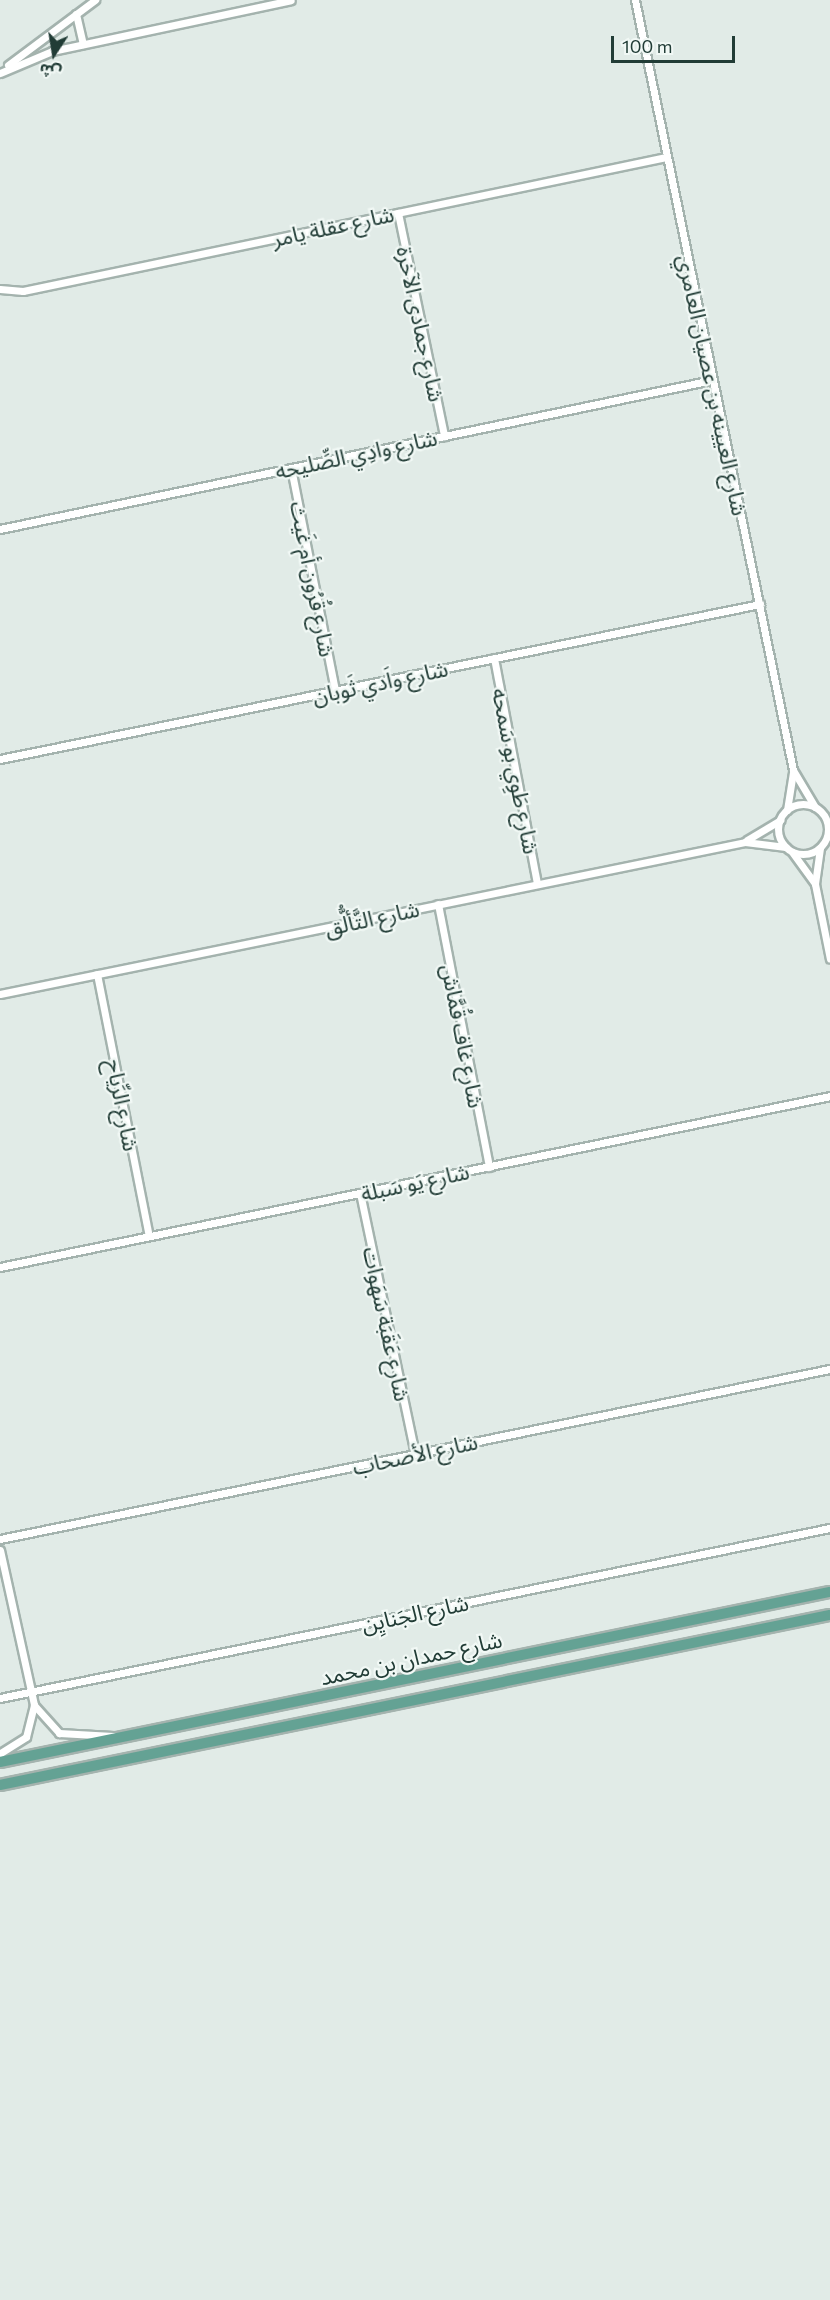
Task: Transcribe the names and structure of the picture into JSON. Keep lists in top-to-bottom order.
{
  "streets": {
    "main road": ["شارع حمدان بن محمد"],
    "street": [
      "شارع عقلة يامر",
      "شارع جمادى الآخرة",
      "شارع العيينه بن عصيان العامري",
      "شارع وادِي الصِّليحه",
      "شارع قُرُون أم غَيث",
      "شارع واَدي ثَوبان",
      "شارع طَوِي بو سَمحه",
      "شارع التَّألُّق",
      "شارع غاف قُمَّاش",
      "شارع الرِّياح",
      "شارع يَو سَبلة",
      "شارع عَقَبَة سَهَوات",
      "شارع الأصحاب",
      "شارع الجَنايِن"
    ]
  },
  "crossings": [
    ["شارع عقلة يامر", "شارع جمادى الآخرة"],
    ["شارع عقلة يامر", "شارع العيينه بن عصيان العامري"],
    ["شارع جمادى الآخرة", "شارع وادِي الصِّليحه"],
    ["شارع العيينه بن عصيان العامري", "شارع وادِي الصِّليحه"],
    ["شارع العيينه بن عصيان العامري", "شارع واَدي ثَوبان"],
    ["شارع العيينه بن عصيان العامري", "شارع التَّألُّق"],
    ["شارع وادِي الصِّليحه", "شارع قُرُون أم غَيث"],
    ["شارع قُرُون أم غَيث", "شارع واَدي ثَوبان"],
    ["شارع واَدي ثَوبان", "شارع طَوِي بو سَمحه"],
    ["شارع طَوِي بو سَمحه", "شارع التَّألُّق"],
    ["شارع التَّألُّق", "شارع غاف قُمَّاش"],
    ["شارع التَّألُّق", "شارع الرِّياح"],
    ["شارع غاف قُمَّاش", "شارع يَو سَبلة"],
    ["شارع الرِّياح", "شارع يَو سَبلة"],
    ["شارع يَو سَبلة", "شارع عَقَبَة سَهَوات"],
    ["شارع عَقَبَة سَهَوات", "شارع الأصحاب"]
  ],
  "scale_bar": "100 m",
  "north": "bottom"
}
